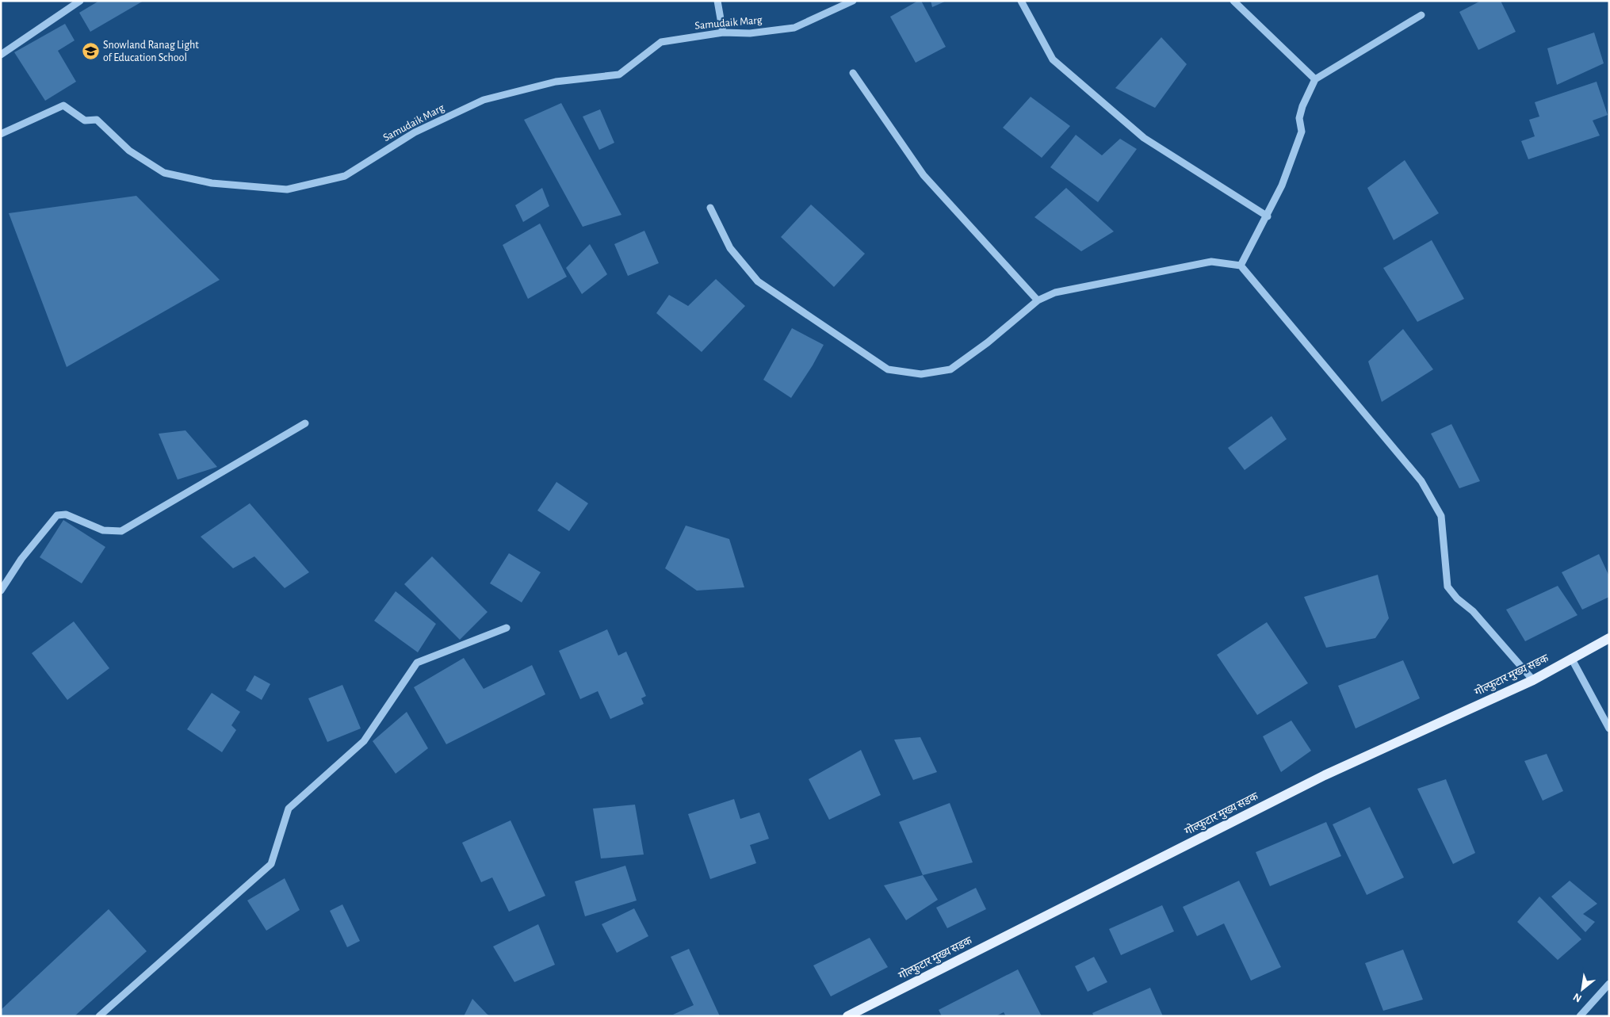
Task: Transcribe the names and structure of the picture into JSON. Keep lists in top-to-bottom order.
{
  "streets": {
    "main road": ["गोल्फुटार मुख्य सडक"],
    "street": ["Samudaik Marg"]
  },
  "places": {
    "school or university": ["Snowland Ranag Light of Education School"]
  },
  "north": "bottom left"
}
